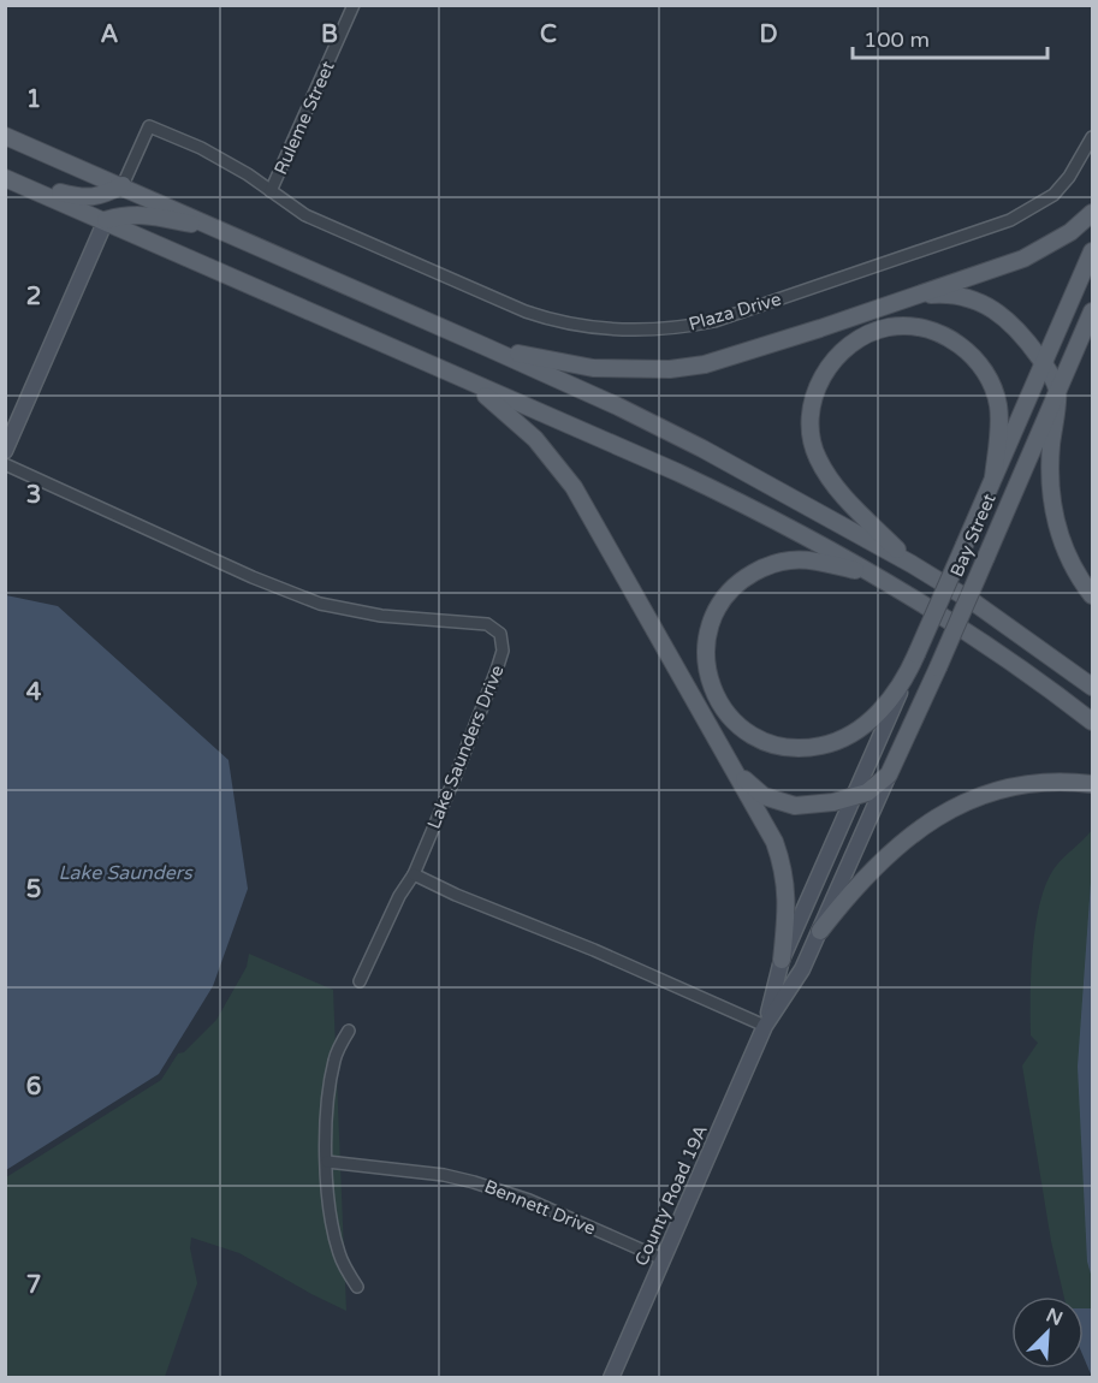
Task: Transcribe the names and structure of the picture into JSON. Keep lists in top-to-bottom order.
{
  "streets": {
    "main road": ["Bay Street", "County Road 19A"],
    "street": [
      "Ruleme Street",
      "Plaza Drive",
      "Lake Saunders Drive",
      "Bennett Drive"
    ]
  },
  "crossings": [
    ["Ruleme Street", "Plaza Drive"],
    ["County Road 19A", "Bennett Drive"]
  ],
  "water": ["Lake Saunders"],
  "scale_bar": "100 m",
  "north": "top right",
  "grid": {
    "columns": [
      "A",
      "B",
      "C",
      "D"
    ],
    "rows": [
      "1",
      "2",
      "3",
      "4",
      "5",
      "6",
      "7"
    ]
  }
}
